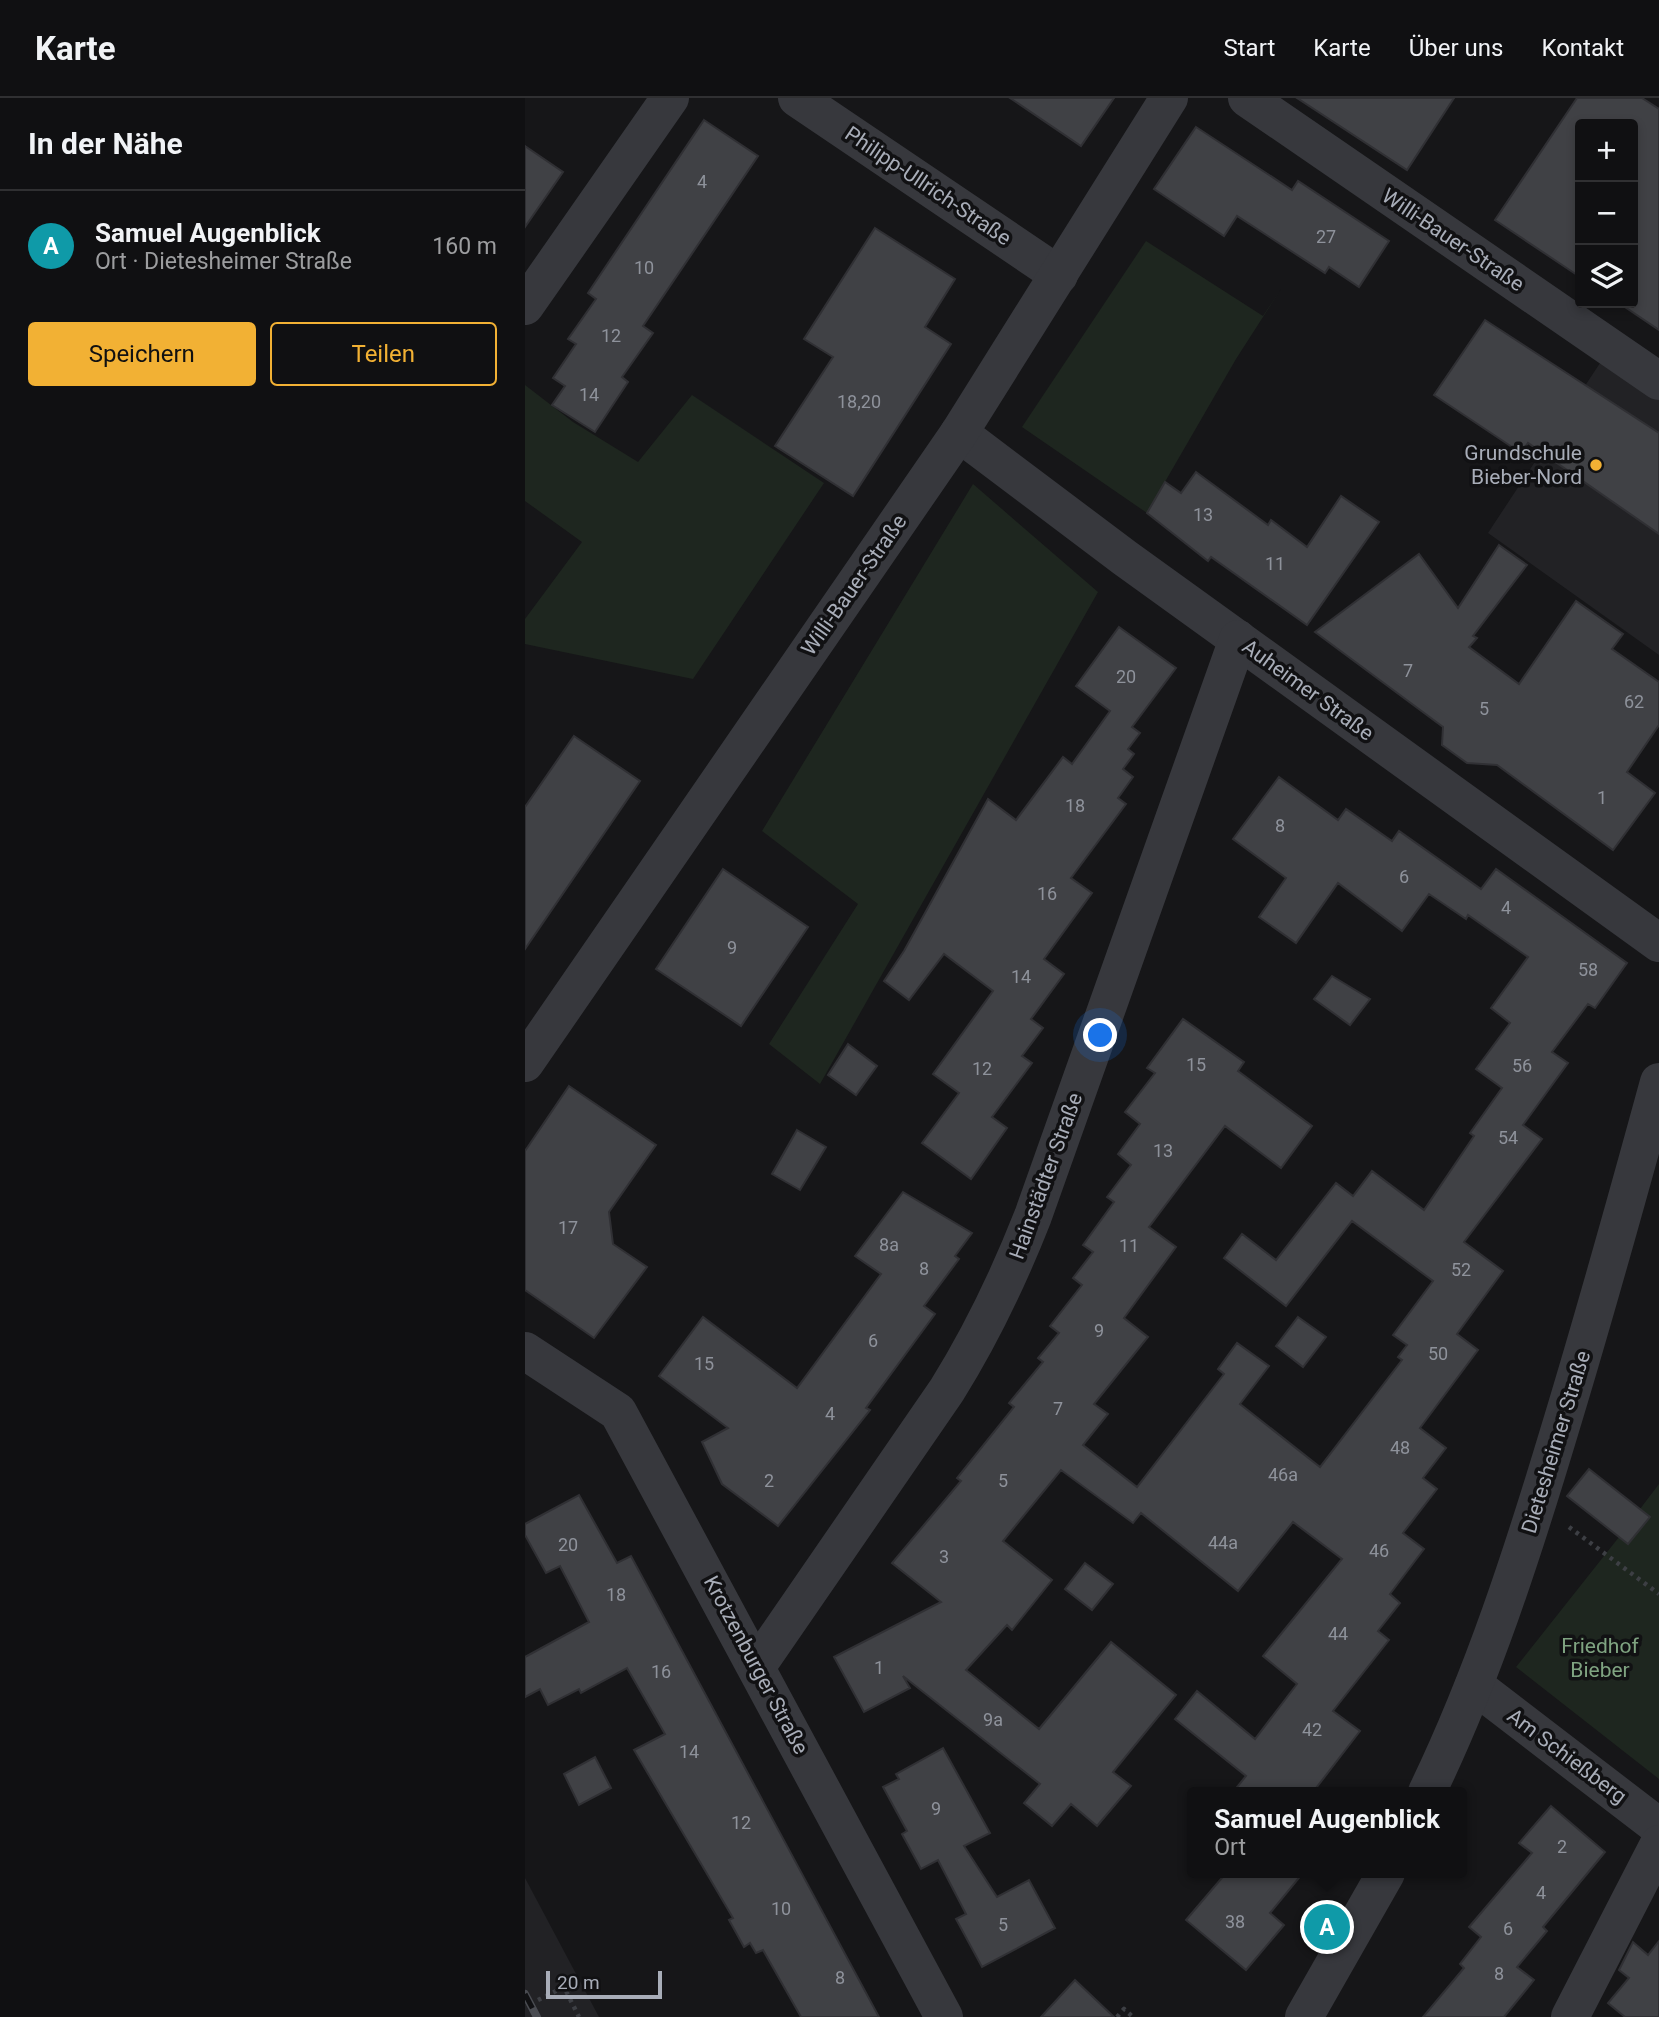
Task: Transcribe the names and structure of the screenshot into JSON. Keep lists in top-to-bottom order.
{
  "streets": {
    "street": [
      "Philipp-Ullrich-Straße",
      "Willi-Bauer-Straße",
      "Auheimer Straße",
      "Hainstädter Straße",
      "Dietesheimer Straße",
      "Krotzenburger Straße",
      "Am Schießberg"
    ]
  },
  "crossings": [
    ["Philipp-Ullrich-Straße", "Willi-Bauer-Straße"],
    ["Willi-Bauer-Straße", "Auheimer Straße"],
    ["Auheimer Straße", "Hainstädter Straße"],
    ["Hainstädter Straße", "Krotzenburger Straße"],
    ["Dietesheimer Straße", "Am Schießberg"]
  ],
  "parks": ["Friedhof Bieber"],
  "places": ["Grundschule Bieber-Nord"],
  "house_numbers": [
    "4",
    "27",
    "10",
    "12",
    "14",
    "18,20",
    "13",
    "11",
    "7",
    "20",
    "62",
    "5",
    "1",
    "18",
    "8",
    "6",
    "16",
    "4",
    "9",
    "58",
    "14",
    "15",
    "56",
    "12",
    "54",
    "13",
    "17",
    "8a",
    "11",
    "8",
    "52",
    "9",
    "6",
    "50",
    "15",
    "7",
    "4",
    "48",
    "46a",
    "2",
    "5",
    "44a",
    "20",
    "46",
    "3",
    "18",
    "44",
    "1",
    "16",
    "9a",
    "42",
    "14",
    "9",
    "12",
    "2",
    "4",
    "10",
    "38",
    "5",
    "6",
    "8",
    "8"
  ],
  "scale_bar": "20 m",
  "page": {
    "header": "Karte",
    "nav": [
      "Start",
      "Karte",
      "Über uns",
      "Kontakt"
    ],
    "heading": "In der Nähe",
    "map_buttons": ["+", "−"],
    "list": [
      {
        "mark": "A",
        "name": "Samuel Augenblick",
        "note": "Ort · Dietesheimer Straße",
        "value": "160 m"
      }
    ],
    "buttons": ["Speichern", "Teilen"],
    "popup": ["Samuel Augenblick", "Ort"],
    "pins": "A",
    "scale": "20 m"
  }
}
